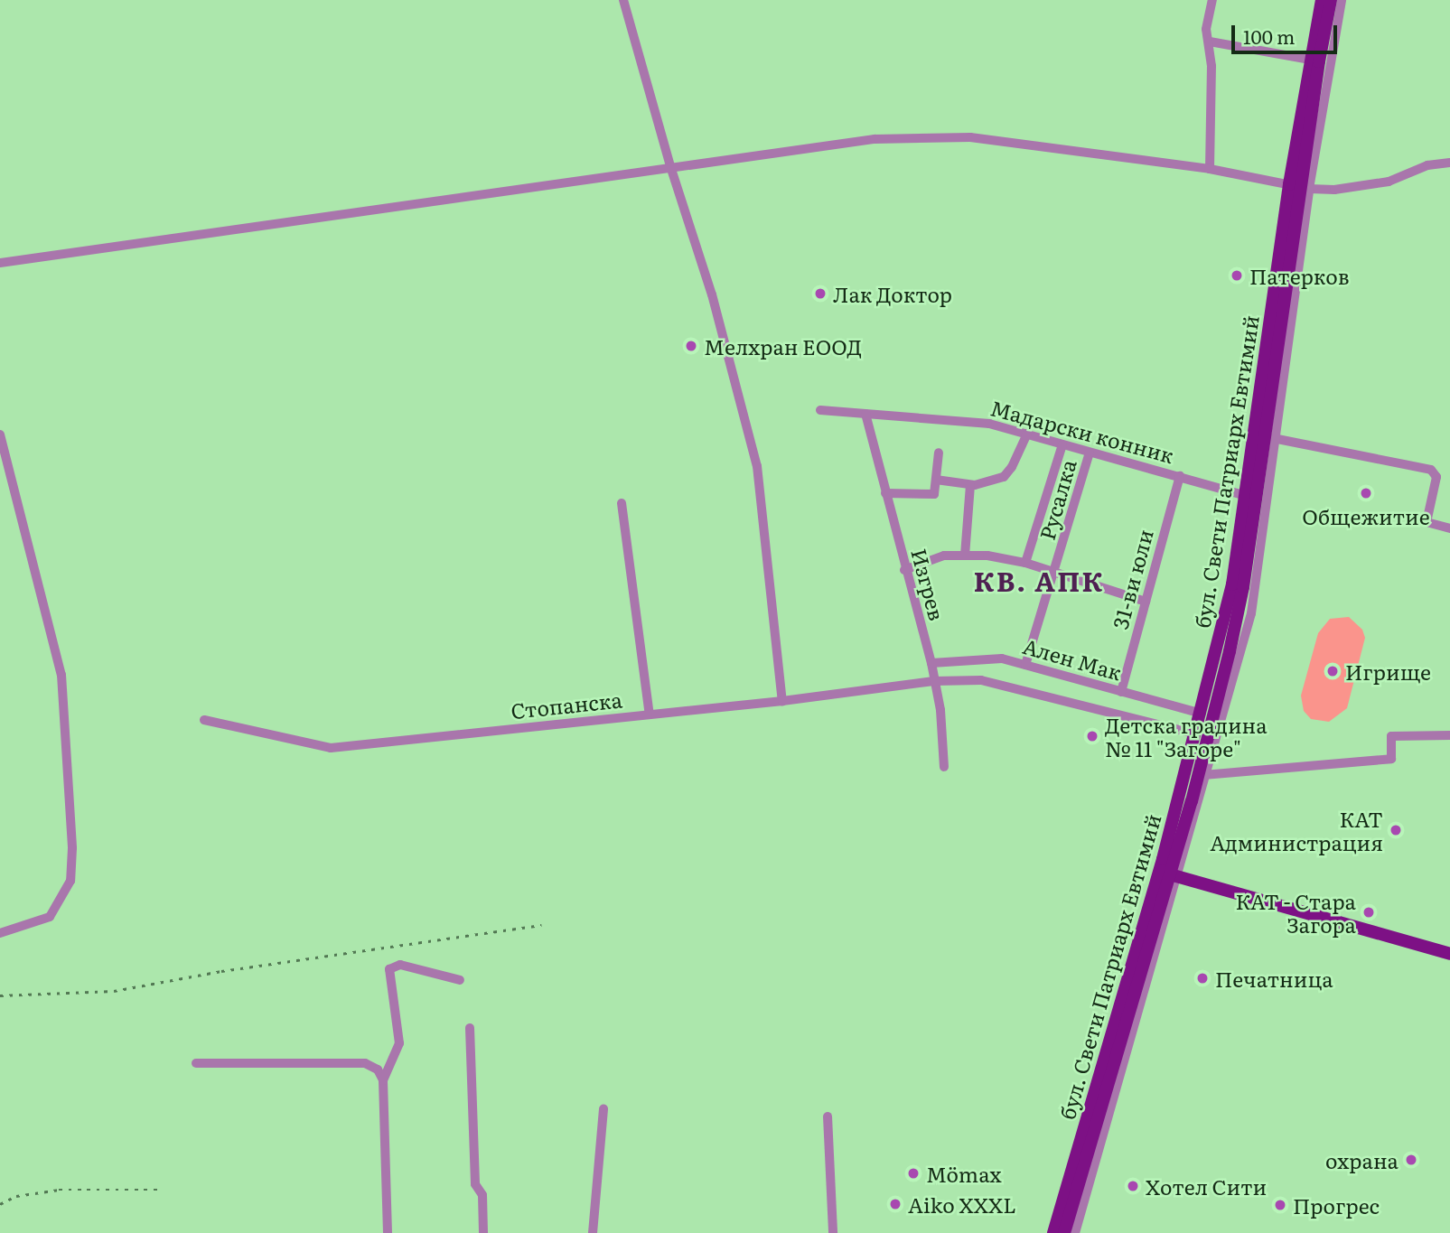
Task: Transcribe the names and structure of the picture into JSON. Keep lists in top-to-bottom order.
{
  "streets": {
    "main road": ["бул. Свети Патриарх Евтимий"],
    "street": [
      "Мадарски конник",
      "Русалка",
      "31-ви юли",
      "Изгрев",
      "Ален Мак",
      "Стопанска"
    ]
  },
  "crossings": [
    ["Мадарски конник", "бул. Свети Патриарх Евтимий"],
    ["Мадарски конник", "Русалка"],
    ["Мадарски конник", "31-ви юли"],
    ["Мадарски конник", "Изгрев"],
    ["бул. Свети Патриарх Евтимий", "Ален Мак"],
    ["бул. Свети Патриарх Евтимий", "Стопанска"],
    ["Русалка", "Ален Мак"],
    ["31-ви юли", "Ален Мак"],
    ["Изгрев", "Ален Мак"],
    ["Изгрев", "Стопанска"]
  ],
  "districts": ["КВ. АПК"],
  "places": [
    "Патерков",
    "Лак Доктор",
    "Мелхран ЕООД",
    "Общежитие",
    "Игрище",
    "Детска градина № 11 \"Загоре\"",
    "КАТ Администрация",
    "КАТ - Стара Загора",
    "Печатница",
    "охрана",
    "Mömax",
    "Хотел Сити",
    "Aiko XXXL",
    "Прогрес"
  ],
  "scale_bar": "100 m"
}
